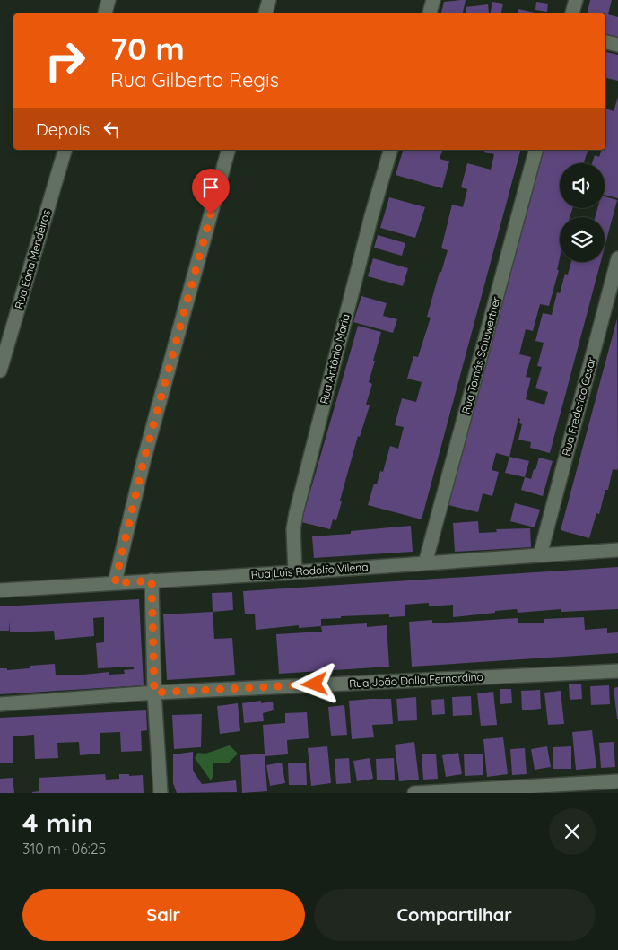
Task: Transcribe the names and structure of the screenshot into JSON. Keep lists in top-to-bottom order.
{
  "streets": {
    "street": [
      "Rua Edna Mendeiros",
      "Rua Tomás Schuwertner",
      "Rua Antônio Maria",
      "Rua Frederico Cesar",
      "Rua Luis Rodolfo Vilena",
      "Rua João Dalla Fernardino"
    ]
  },
  "crossings": [
    ["Rua Tomás Schuwertner", "Rua Luis Rodolfo Vilena"],
    ["Rua Antônio Maria", "Rua Luis Rodolfo Vilena"],
    ["Rua Frederico Cesar", "Rua Luis Rodolfo Vilena"]
  ],
  "page": {
    "turn": ["70 m", "Rua Gilberto Regis"],
    "then": "Depois",
    "heading": ["4 min", "310 m · 06:25"],
    "buttons": ["Sair", "Compartilhar"]
  }
}
